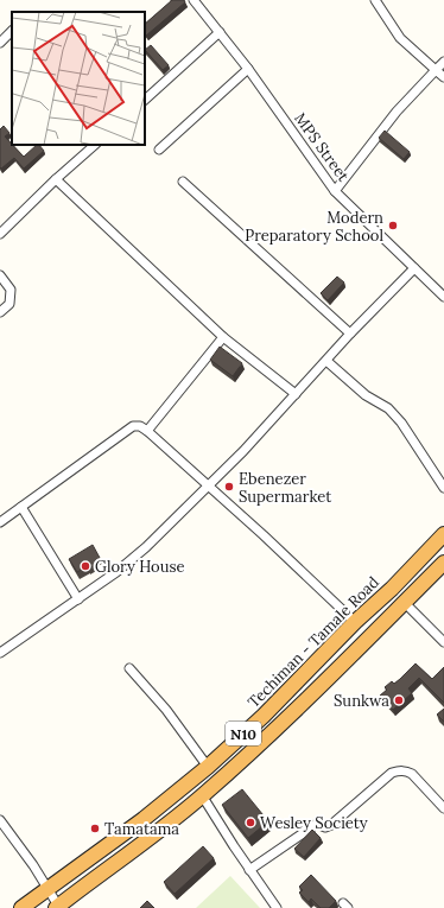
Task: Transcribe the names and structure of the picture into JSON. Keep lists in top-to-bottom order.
{
  "streets": {
    "highway": ["Techiman - Tamale Road", "N10"],
    "street": ["MPS Street"]
  },
  "places": [
    "Modern Preparatory School",
    "Ebenezer Supermarket",
    "Glory House",
    "Sunkwa",
    "Wesley Society",
    "Tamatama"
  ]
}
